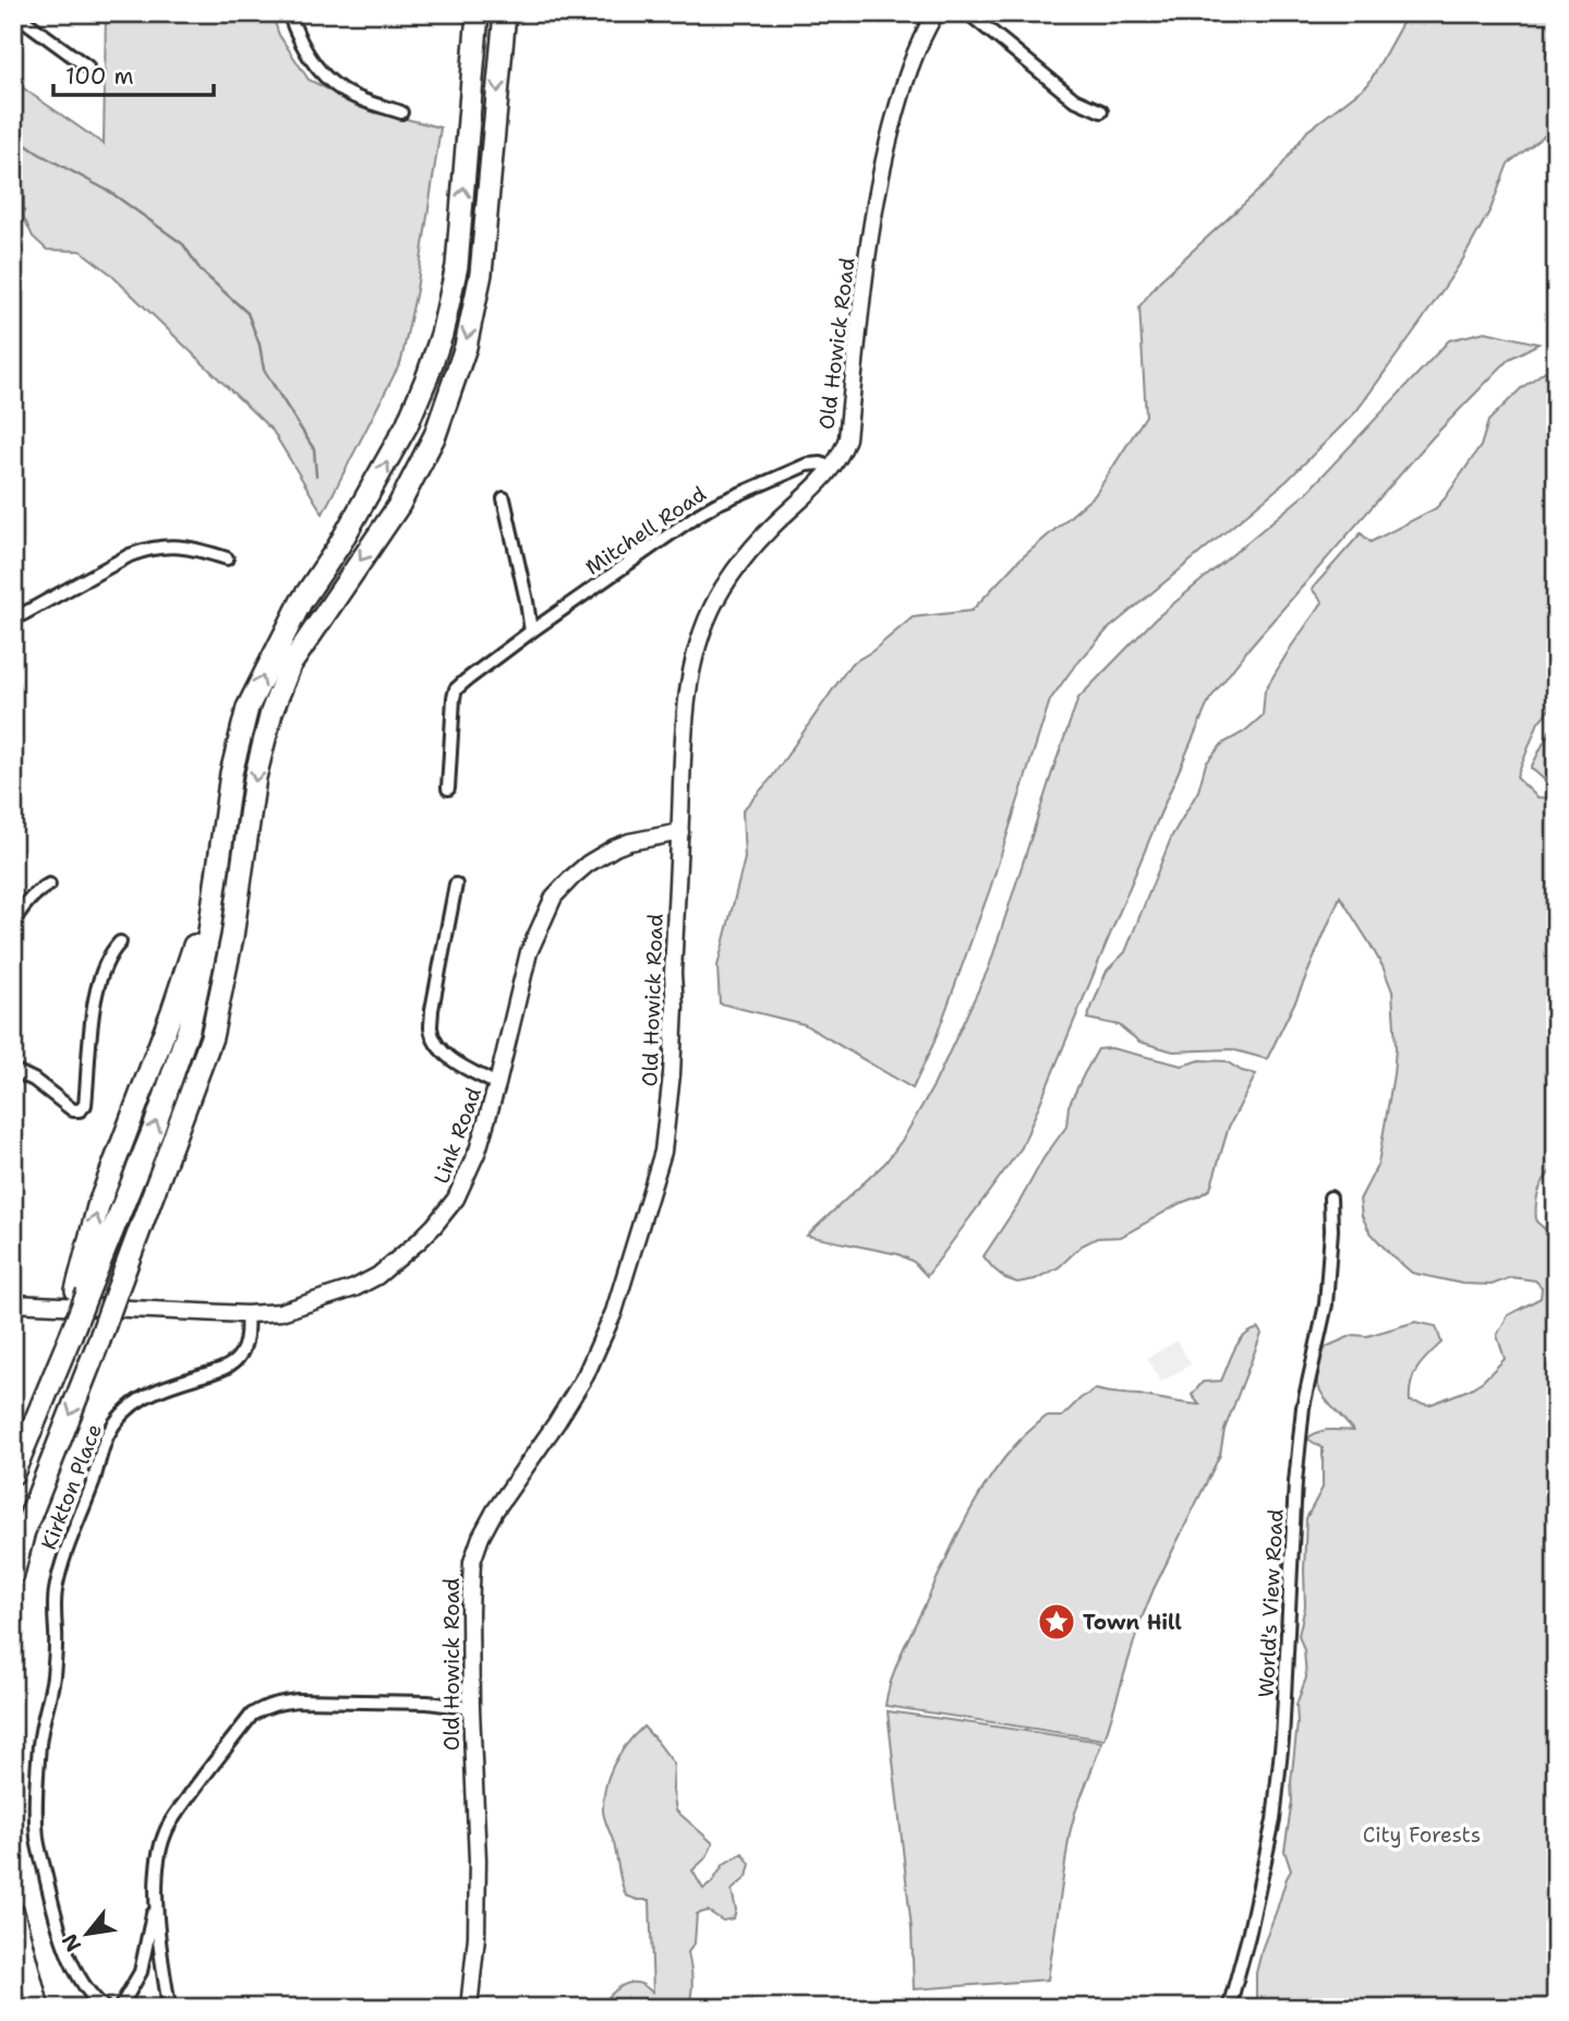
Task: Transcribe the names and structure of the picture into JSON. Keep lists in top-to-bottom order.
{
  "streets": {
    "main road": ["Old Howick Road", "Link Road"],
    "street": ["Mitchell Road", "Kirkton Place", "World's View Road"]
  },
  "crossings": [
    ["Old Howick Road", "Mitchell Road"],
    ["Old Howick Road", "Link Road"],
    ["Link Road", "Kirkton Place"]
  ],
  "parks": ["City Forests"],
  "places": {
    "place": ["Town Hill"]
  },
  "scale_bar": "100 m",
  "north": "bottom left"
}
